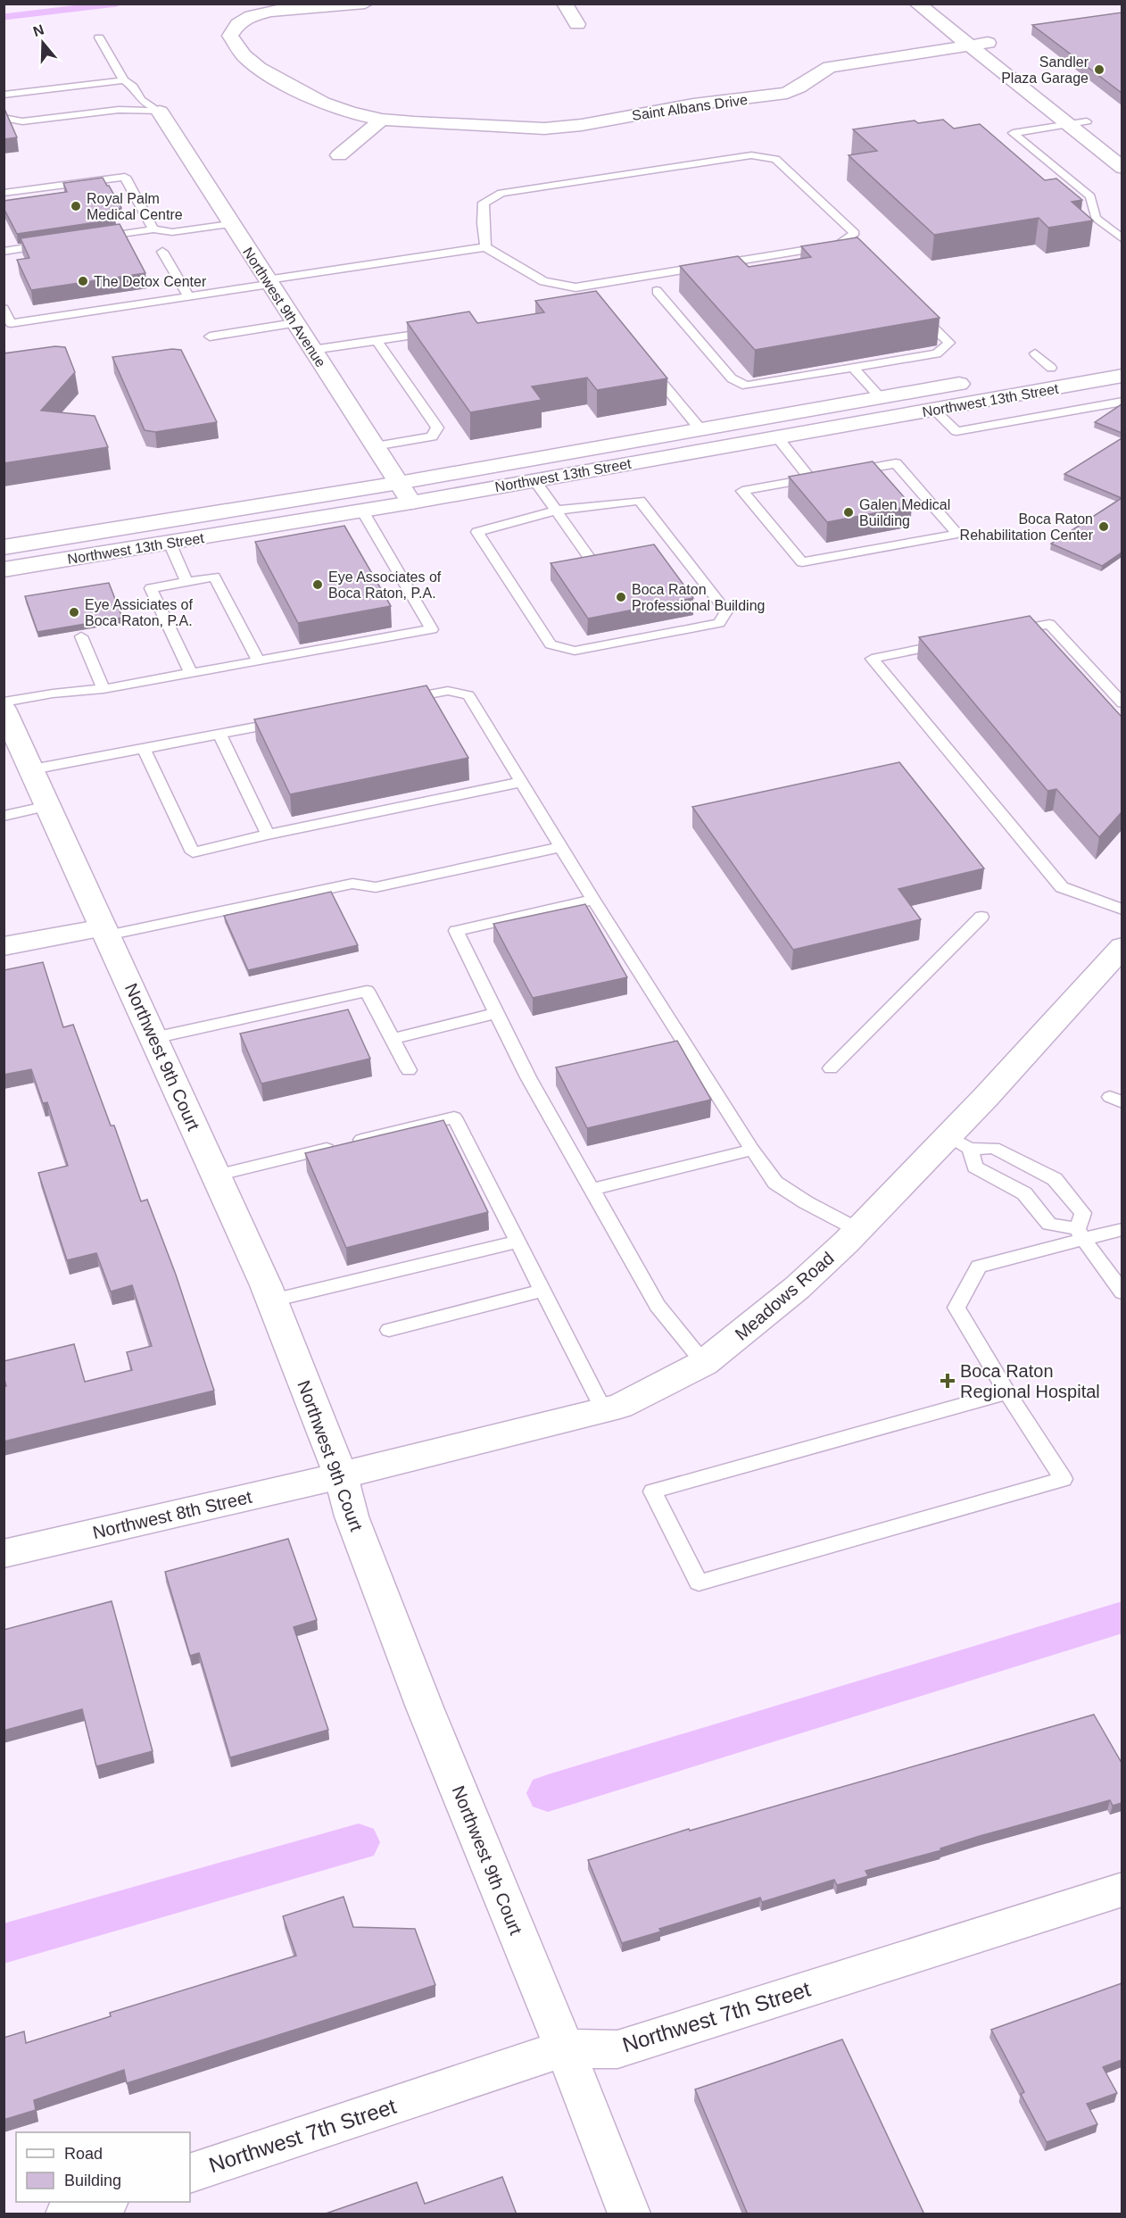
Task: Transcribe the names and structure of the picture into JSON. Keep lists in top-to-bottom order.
{
  "streets": {
    "street": [
      "Saint Albans Drive",
      "Northwest 9th Avenue",
      "Northwest 13th Street",
      "Northwest 9th Court",
      "Meadows Road",
      "Northwest 8th Street",
      "Northwest 7th Street"
    ]
  },
  "crossings": [
    ["Northwest 9th Avenue", "Northwest 13th Street"],
    ["Northwest 9th Court", "Meadows Road"],
    ["Northwest 9th Court", "Northwest 8th Street"],
    ["Northwest 9th Court", "Northwest 7th Street"],
    ["Meadows Road", "Northwest 8th Street"]
  ],
  "places": {
    "other": [
      "Sandler Plaza Garage",
      "Royal Palm Medical Centre",
      "The Detox Center",
      "Galen Medical Building",
      "Boca Raton Rehabilitation Center",
      "Eye Associates of Boca Raton, P.A.",
      "Boca Raton Professional Building",
      "Eye Assiciates of Boca Raton, P.A."
    ],
    "health": ["Boca Raton Regional Hospital"]
  },
  "legend": ["Road", "Building"],
  "north": "top"
}
